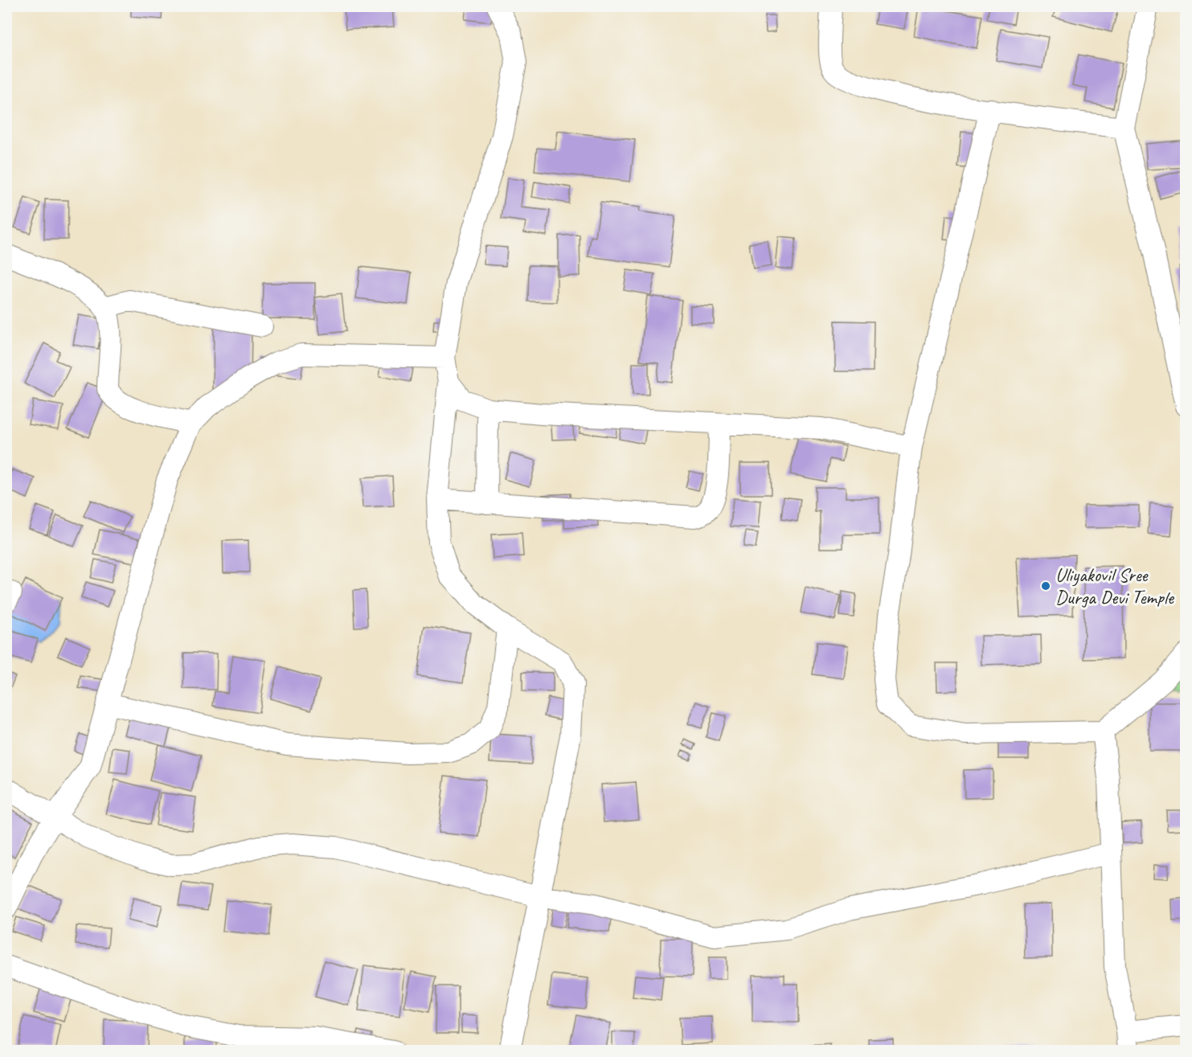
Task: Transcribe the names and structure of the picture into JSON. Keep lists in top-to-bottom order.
{
  "places": ["Uliyakovil Sree Durga Devi Temple"]
}
